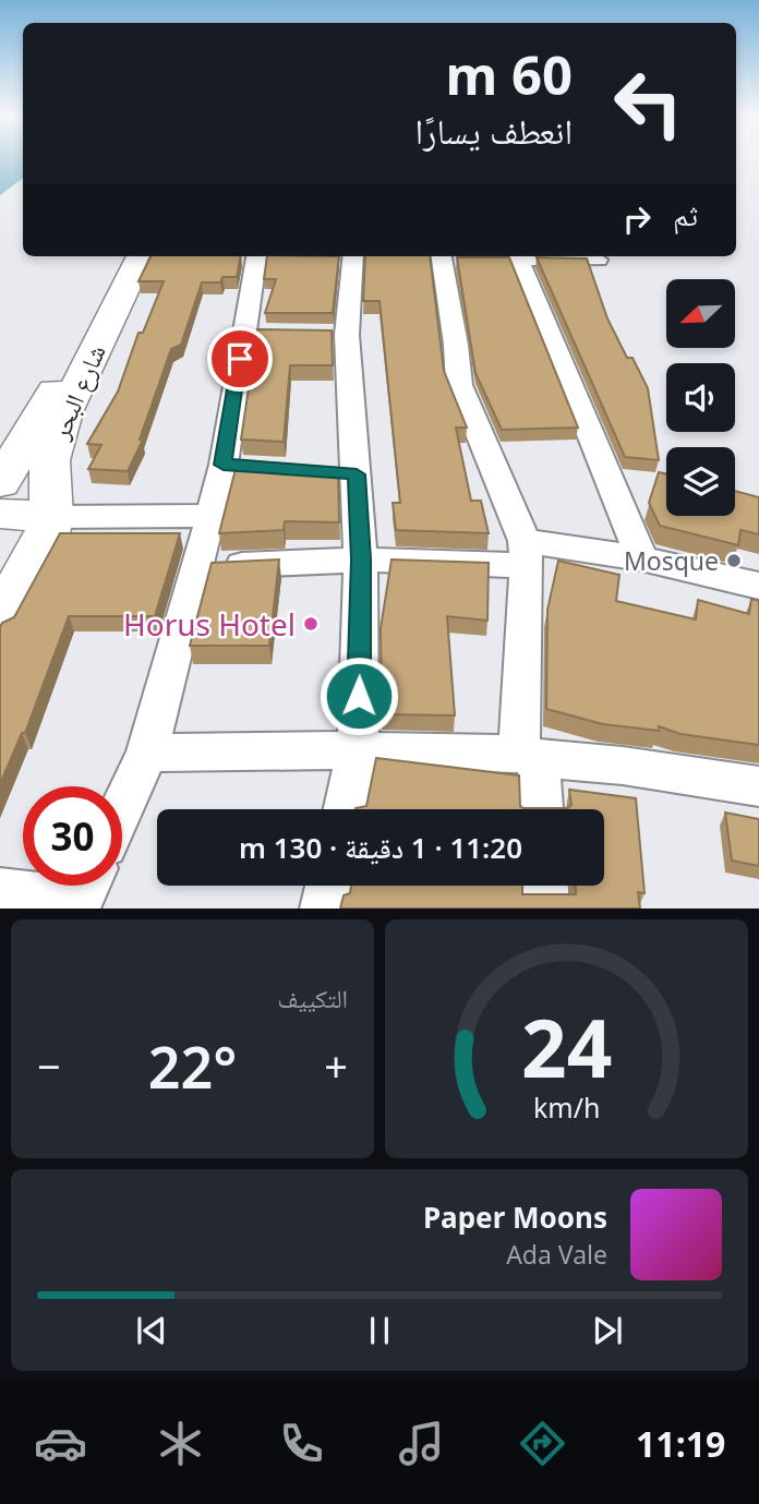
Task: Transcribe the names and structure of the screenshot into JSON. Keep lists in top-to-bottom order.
{
  "streets": {
    "main road": ["شارع البحر"]
  },
  "places": ["Mosque", "Horus Hotel"],
  "north": "bottom left",
  "page": {
    "turn": ["60 m", "انعطف يسارًا"],
    "then": "ثم",
    "limit": "30",
    "trip": "11:20 · 1 دقيقة · 130 m",
    "tile": "التكييف",
    "heat": ["−", "22°", "+"],
    "song": ["Paper Moons", "Ada Vale"],
    "tabs": "11:19",
    "gauge": ["24", "km/h"]
  }
}
